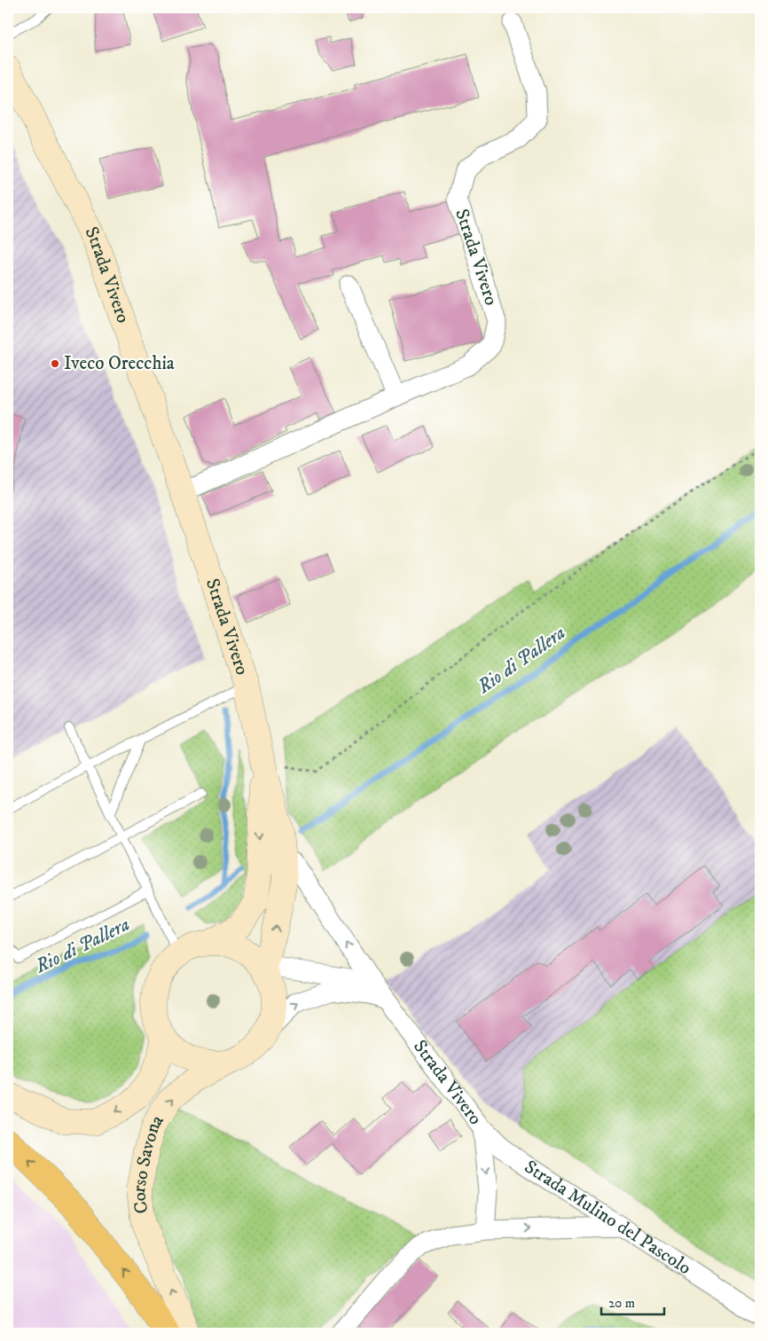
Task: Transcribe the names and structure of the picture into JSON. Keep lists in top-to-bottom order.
{
  "streets": {
    "street": ["Strada Vivero", "Corso Savona", "Strada Mulino del Pascolo"]
  },
  "crossings": [
    ["Strada Vivero", "Corso Savona"],
    ["Strada Vivero", "Strada Mulino del Pascolo"]
  ],
  "water": ["Rio di Pallera"],
  "places": ["Iveco Orecchia"],
  "scale_bar": "20 m"
}
